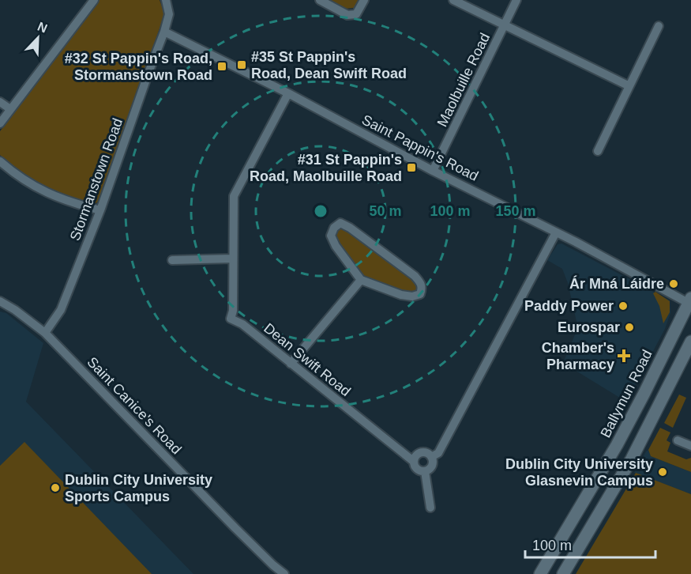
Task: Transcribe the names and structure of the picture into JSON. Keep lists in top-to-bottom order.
{
  "streets": {
    "main road": ["Ballymun Road"],
    "street": [
      "Maolbuille Road",
      "Saint Pappin's Road",
      "Stormanstown Road",
      "Dean Swift Road",
      "Saint Canice's Road"
    ]
  },
  "crossings": [
    ["Maolbuille Road", "Saint Pappin's Road"],
    ["Saint Pappin's Road", "Stormanstown Road"],
    ["Saint Pappin's Road", "Dean Swift Road"],
    ["Saint Pappin's Road", "Ballymun Road"],
    ["Stormanstown Road", "Saint Canice's Road"]
  ],
  "places": {
    "transit": ["#35 St Pappin's Road, Dean Swift Road", "#32 St Pappin's Road, Stormanstown Road", "#31 St Pappin's Road, Maolbuille Road"],
    "other": [
      "Ár Mná Láidre",
      "Paddy Power",
      "Eurospar",
      "Dublin City University Glasnevin Campus",
      "Dublin City University Sports Campus"
    ],
    "health": ["Chamber's Pharmacy"]
  },
  "scale_bar": "100 m",
  "north": "top right",
  "rings": ["50 m", "100 m", "150 m"]
}
